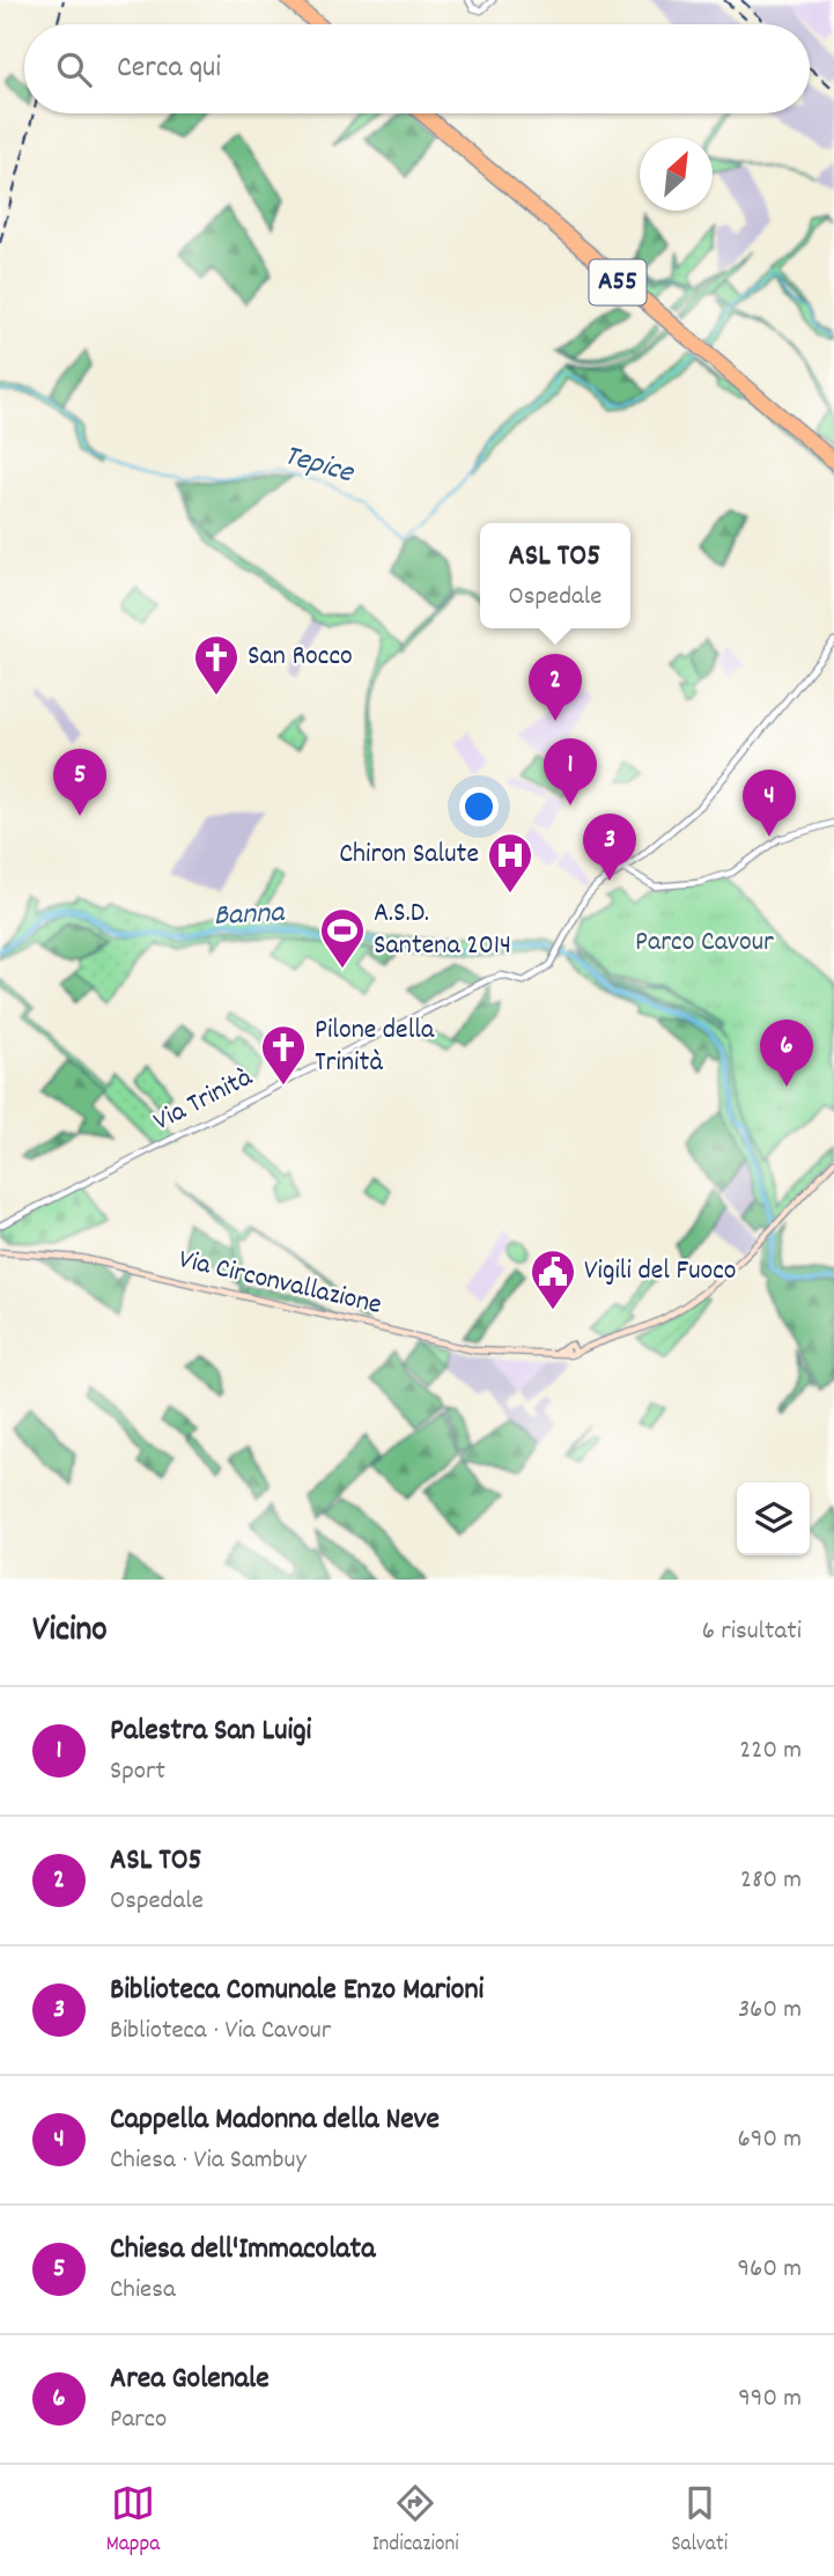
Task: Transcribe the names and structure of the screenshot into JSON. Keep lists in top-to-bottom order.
{
  "streets": {
    "highway": ["A55"],
    "main road": ["Via Circonvallazione"],
    "street": ["Via Trinità"]
  },
  "water": ["Tepice", "Banna"],
  "parks": ["Parco Cavour"],
  "places": {
    "church": ["San Rocco", "Pilone della Trinità"],
    "hospital": ["Chiron Salute"],
    "sports": ["A.S.D. Santena 2014"],
    "public building": ["Vigili del Fuoco"]
  },
  "north": "top right",
  "page": {
    "search": "Cerca qui",
    "popup": ["ASL TO5", "Ospedale"],
    "pins": [
      "2",
      "1",
      "5",
      "4",
      "3",
      "6"
    ],
    "heading": ["Vicino", "6 risultati"],
    "list": [
      {
        "mark": "1",
        "name": "Palestra San Luigi",
        "note": "Sport",
        "value": "220 m"
      },
      {
        "mark": "2",
        "name": "ASL TO5",
        "note": "Ospedale",
        "value": "280 m"
      },
      {
        "mark": "3",
        "name": "Biblioteca Comunale Enzo Marioni",
        "note": "Biblioteca · Via Cavour",
        "value": "360 m"
      },
      {
        "mark": "4",
        "name": "Cappella Madonna della Neve",
        "note": "Chiesa · Via Sambuy",
        "value": "690 m"
      },
      {
        "mark": "5",
        "name": "Chiesa dell'Immacolata",
        "note": "Chiesa",
        "value": "960 m"
      },
      {
        "mark": "6",
        "name": "Area Golenale",
        "note": "Parco",
        "value": "990 m"
      }
    ],
    "nav": ["Mappa", "Indicazioni", "Salvati"]
  }
}
